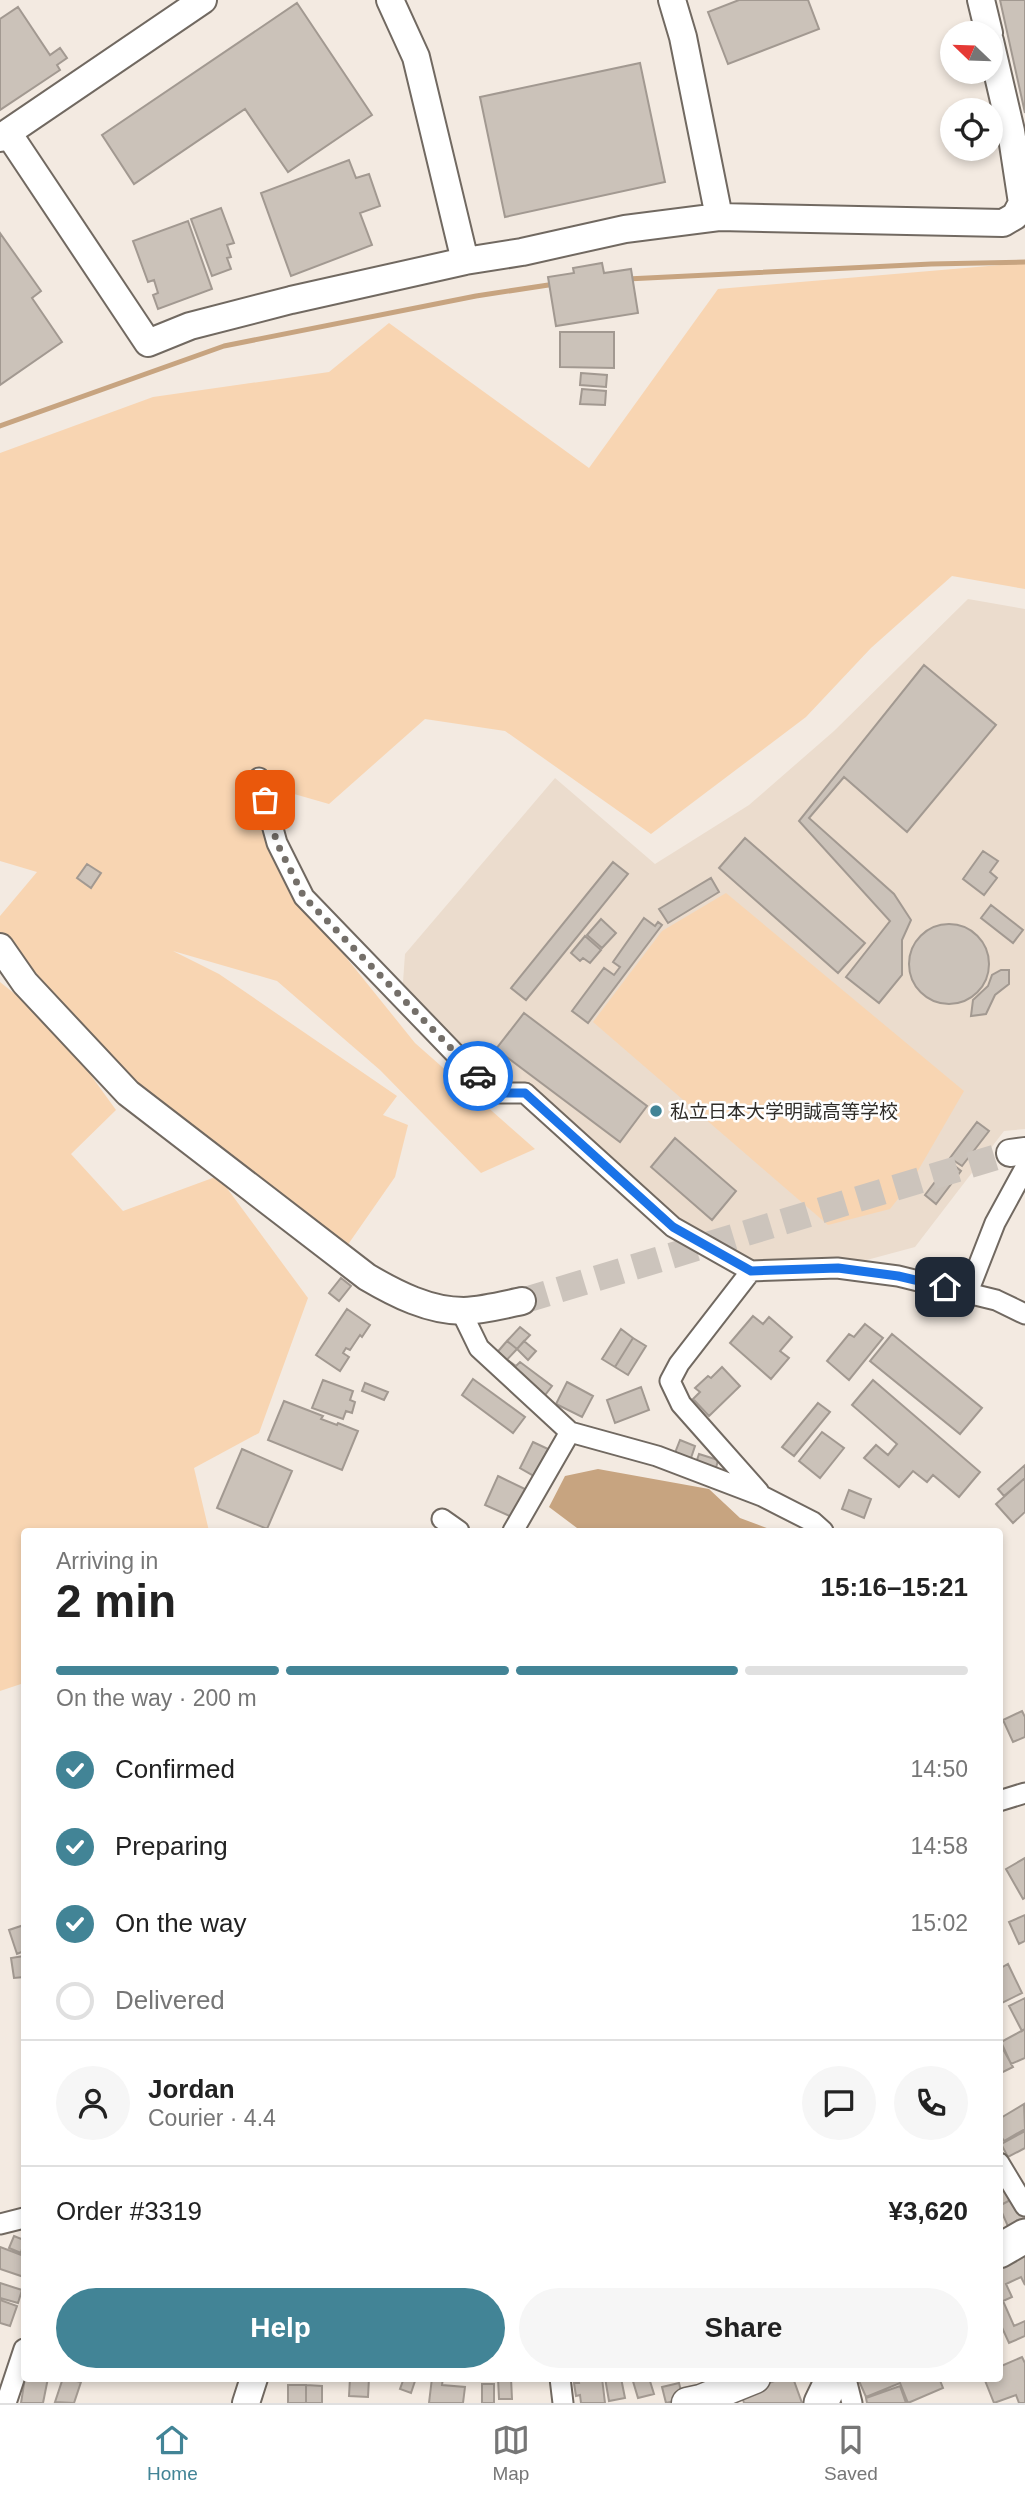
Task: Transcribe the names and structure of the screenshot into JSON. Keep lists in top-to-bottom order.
{
  "places": ["私立日本大学明誠高等学校"],
  "north": "top left",
  "page": {
    "heading": ["2 min", "Arriving in", "15:16–15:21"],
    "panel": [
      "Jordan",
      "Courier · 4.4",
      "Order #3319",
      "¥3,620"
    ],
    "bar": "On the way · 200 m",
    "list": [
      ["Confirmed", "14:50"],
      ["Preparing", "14:58"],
      ["On the way", "15:02"],
      "Delivered"
    ],
    "buttons": ["Help", "Share"],
    "tabs": ["Home", "Map", "Saved"]
  }
}
